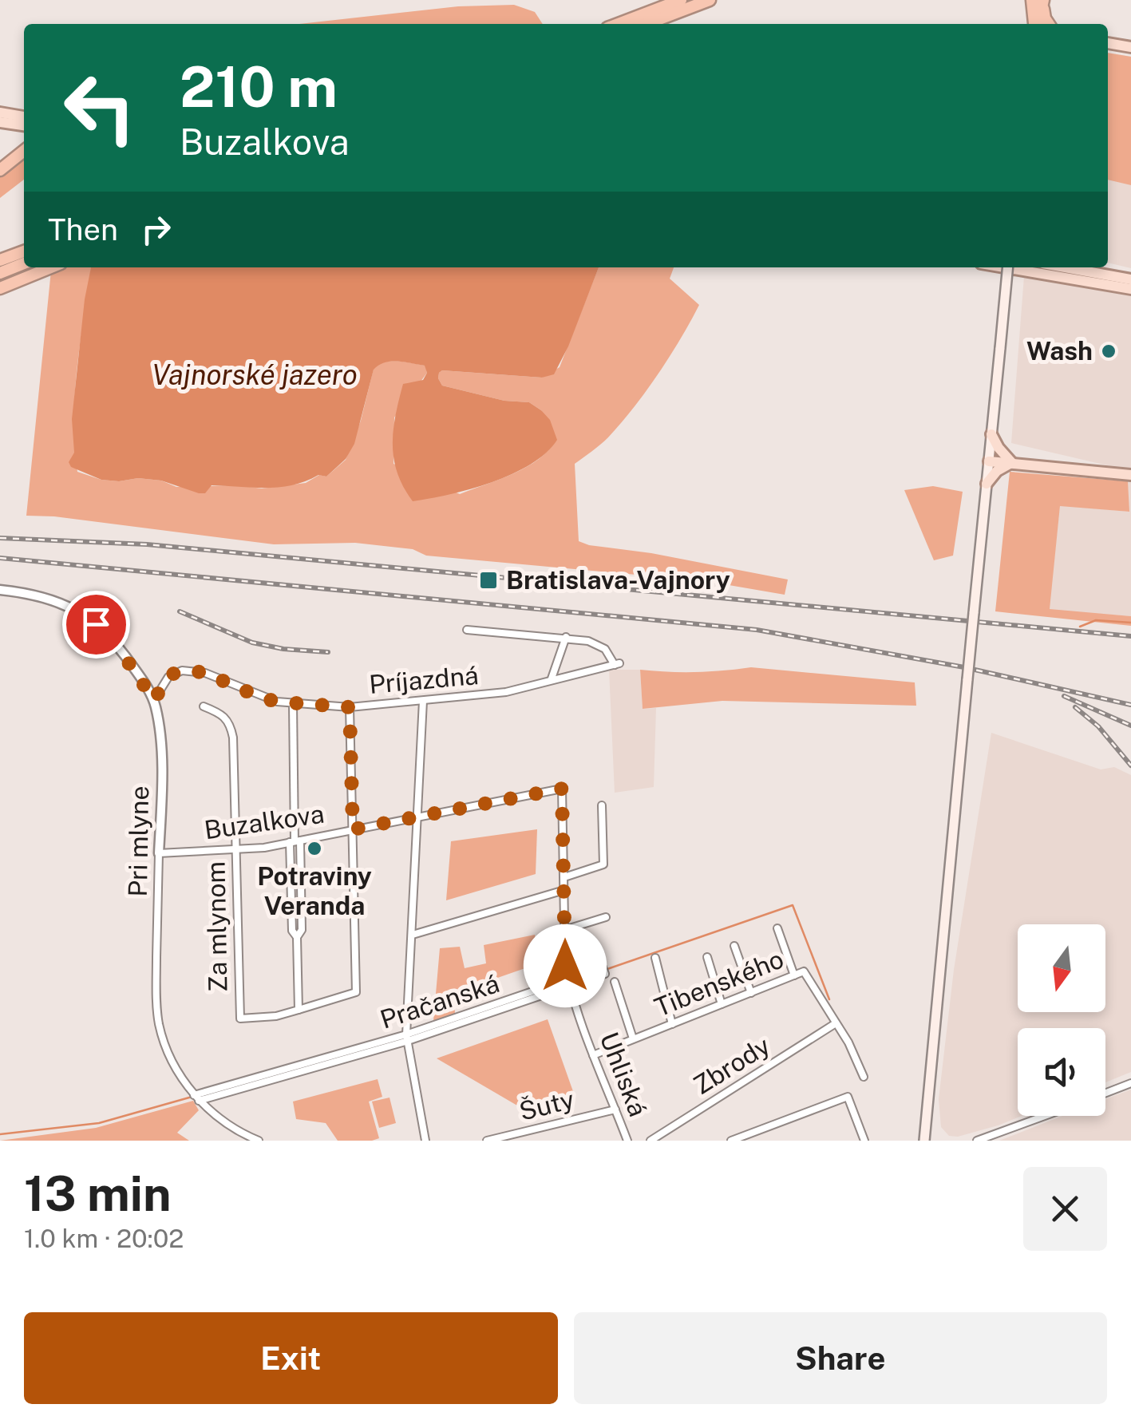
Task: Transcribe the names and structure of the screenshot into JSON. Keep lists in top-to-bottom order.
{
  "streets": {
    "street": [
      "Príjazdná",
      "Buzalkova",
      "Pri mlyne",
      "Za mlynom",
      "Tibenského",
      "Pračanská",
      "Zbrody",
      "Uhliská",
      "Šuty"
    ]
  },
  "crossings": [
    ["Príjazdná", "Pri mlyne"],
    ["Buzalkova", "Pri mlyne"],
    ["Buzalkova", "Za mlynom"],
    ["Buzalkova", "Uhliská"],
    ["Pri mlyne", "Pračanská"],
    ["Tibenského", "Zbrody"],
    ["Tibenského", "Uhliská"],
    ["Pračanská", "Uhliská"],
    ["Uhliská", "Šuty"]
  ],
  "water": ["Vajnorské jazero"],
  "places": {
    "other": ["Wash", "Potraviny Veranda"],
    "transit": ["Bratislava-Vajnory"]
  },
  "north": "bottom",
  "page": {
    "turn": ["210 m", "Buzalkova"],
    "then": "Then",
    "heading": ["13 min", "1.0 km · 20:02"],
    "buttons": ["Exit", "Share"]
  }
}
